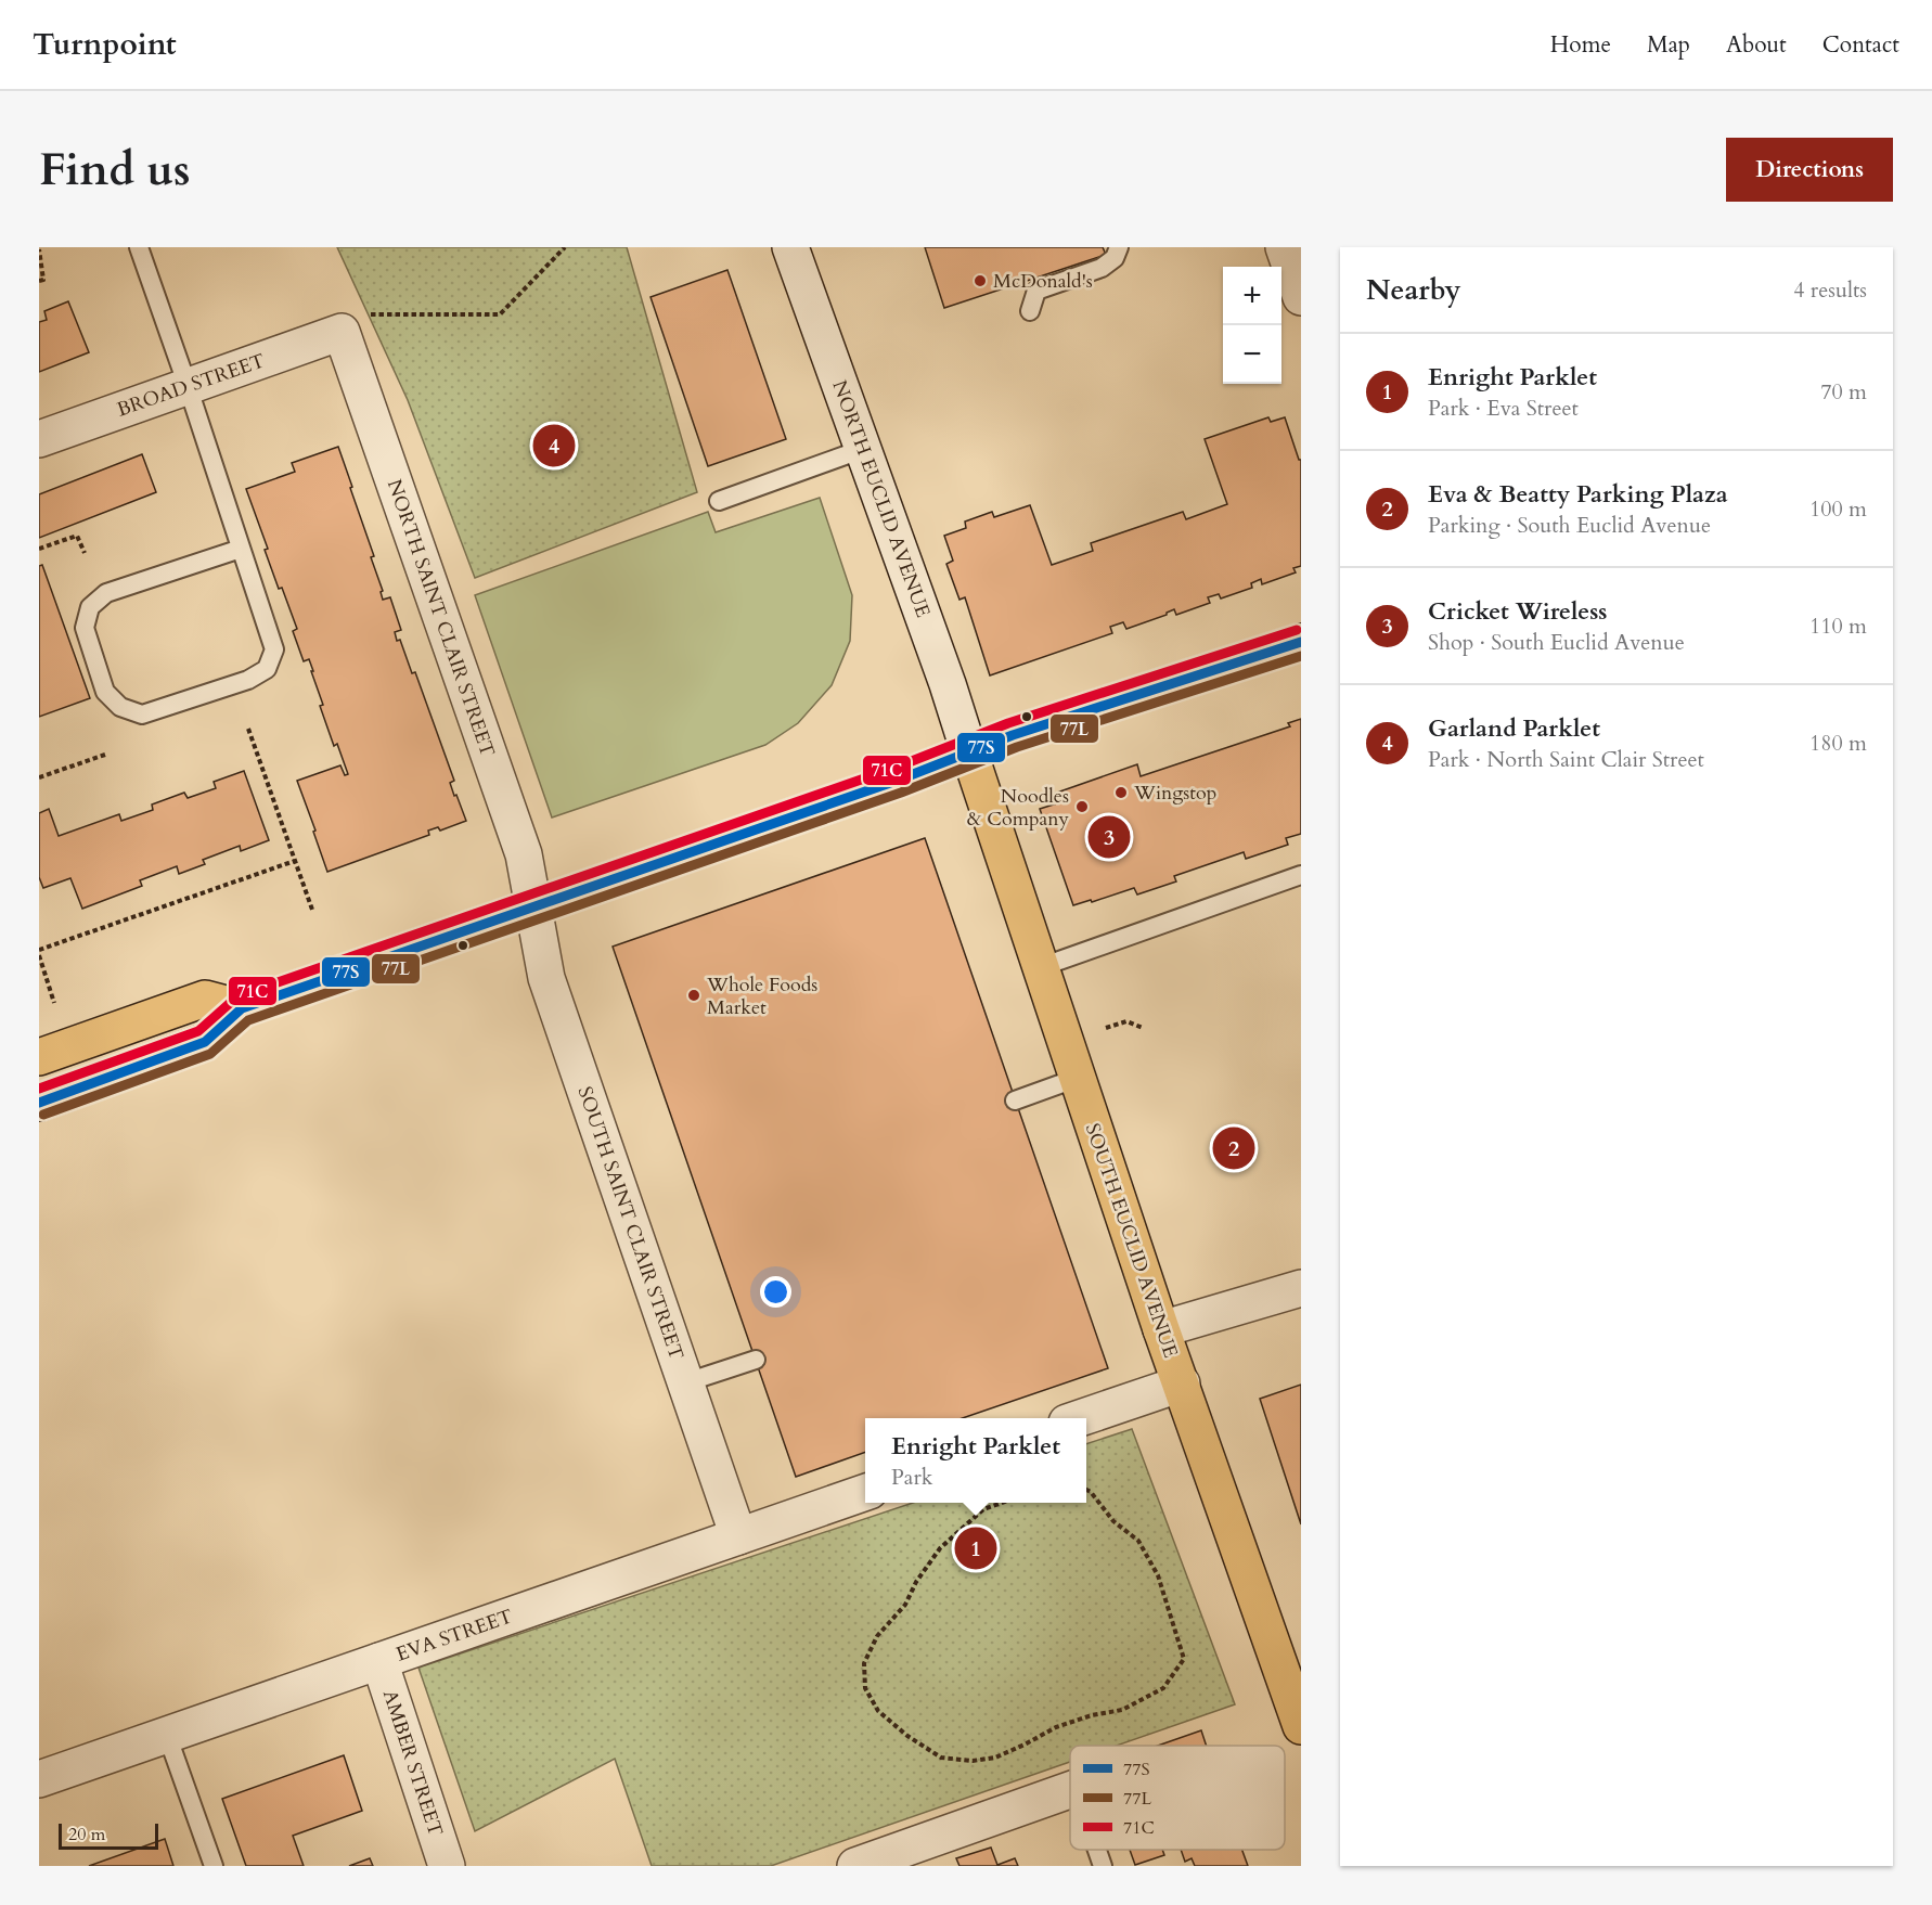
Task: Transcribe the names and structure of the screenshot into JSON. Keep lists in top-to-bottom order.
{
  "streets": {
    "main road": ["SOUTH EUCLID AVENUE"],
    "street": [
      "BROAD STREET",
      "NORTH EUCLID AVENUE",
      "NORTH SAINT CLAIR STREET",
      "SOUTH SAINT CLAIR STREET",
      "EVA STREET",
      "AMBER STREET"
    ]
  },
  "crossings": [
    ["BROAD STREET", "NORTH SAINT CLAIR STREET"],
    ["NORTH EUCLID AVENUE", "SOUTH EUCLID AVENUE"],
    ["NORTH SAINT CLAIR STREET", "SOUTH SAINT CLAIR STREET"],
    ["SOUTH SAINT CLAIR STREET", "EVA STREET"],
    ["EVA STREET", "AMBER STREET"]
  ],
  "places": [
    "McDonald's",
    "Wingstop",
    "Noodles & Company",
    "Whole Foods Market"
  ],
  "lines": ["transit line 71C", "transit line 77S", "transit line 77L"],
  "legend": ["77S", "77L", "71C"],
  "scale_bar": "20 m",
  "page": {
    "header": "Turnpoint",
    "nav": [
      "Home",
      "Map",
      "About",
      "Contact"
    ],
    "buttons": "Directions",
    "title": "Find us",
    "heading": ["Nearby", "4 results"],
    "map_buttons": ["+", "−"],
    "list": [
      {
        "mark": "1",
        "name": "Enright Parklet",
        "note": "Park · Eva Street",
        "value": "70 m"
      },
      {
        "mark": "2",
        "name": "Eva & Beatty Parking Plaza",
        "note": "Parking · South Euclid Avenue",
        "value": "100 m"
      },
      {
        "mark": "3",
        "name": "Cricket Wireless",
        "note": "Shop · South Euclid Avenue",
        "value": "110 m"
      },
      {
        "mark": "4",
        "name": "Garland Parklet",
        "note": "Park · North Saint Clair Street",
        "value": "180 m"
      }
    ],
    "pins": [
      "4",
      "3",
      "2",
      "1"
    ],
    "popup": ["Enright Parklet", "Park"],
    "scale": "20 m"
  }
}
